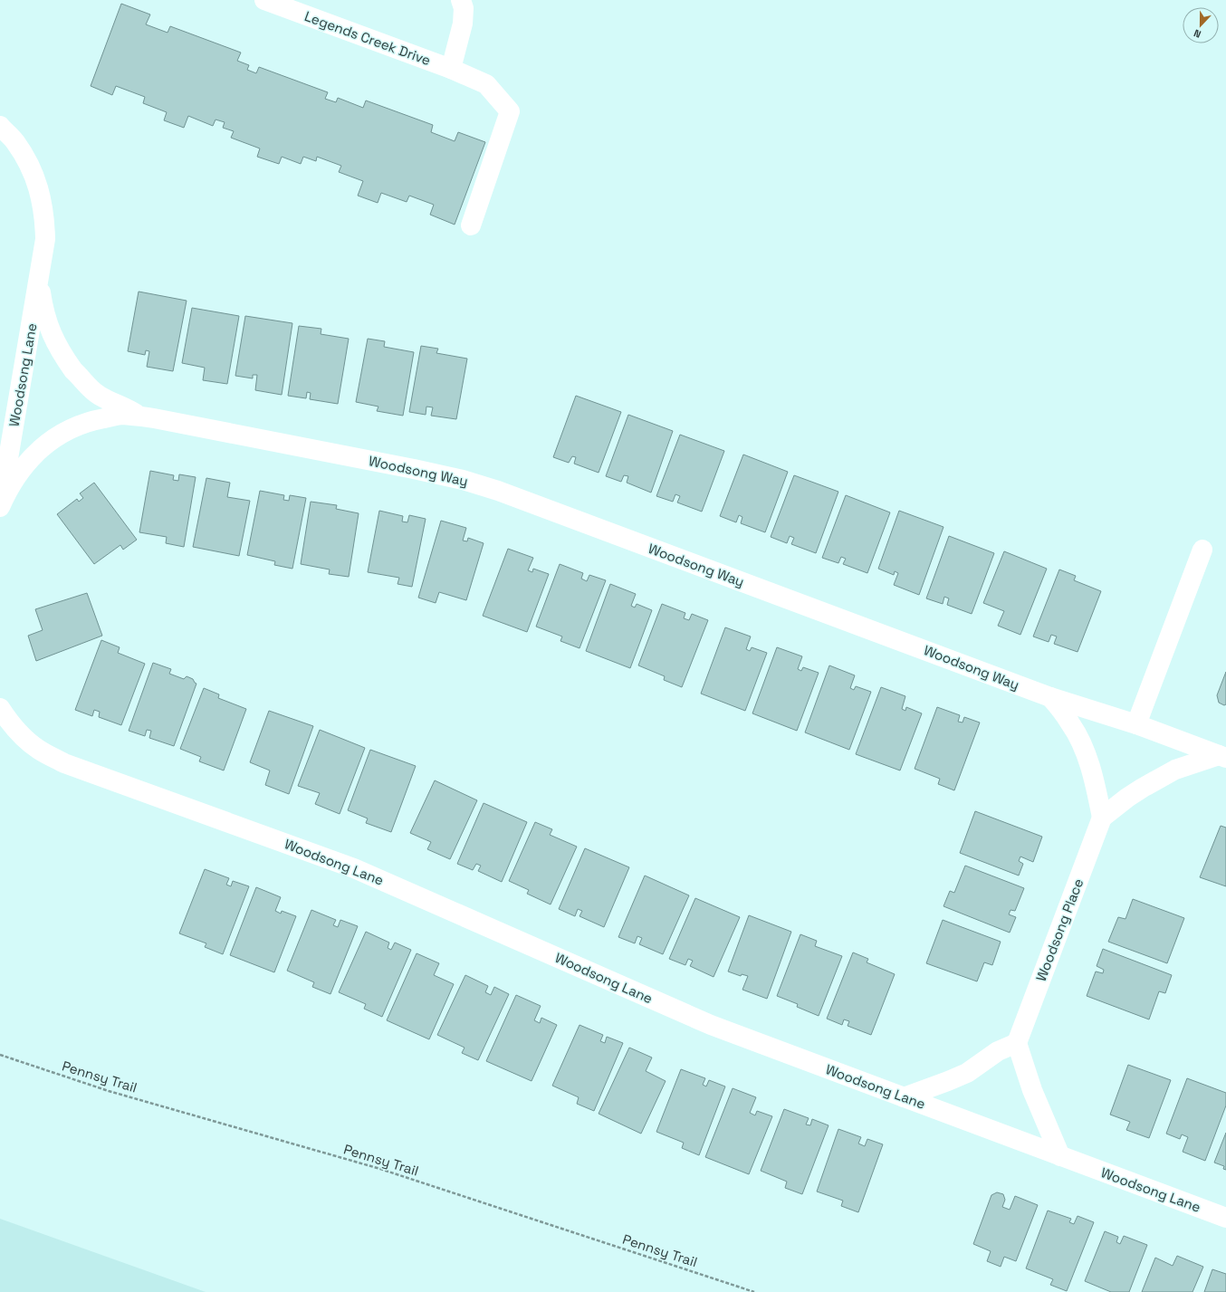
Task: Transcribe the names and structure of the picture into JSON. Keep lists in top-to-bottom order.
{
  "streets": {
    "street": [
      "Legends Creek Drive",
      "Woodsong Lane",
      "Woodsong Way",
      "Woodsong Place"
    ],
    "path": ["Pennsy Trail"]
  },
  "crossings": [
    ["Woodsong Lane", "Woodsong Way"]
  ],
  "north": "bottom"
}
